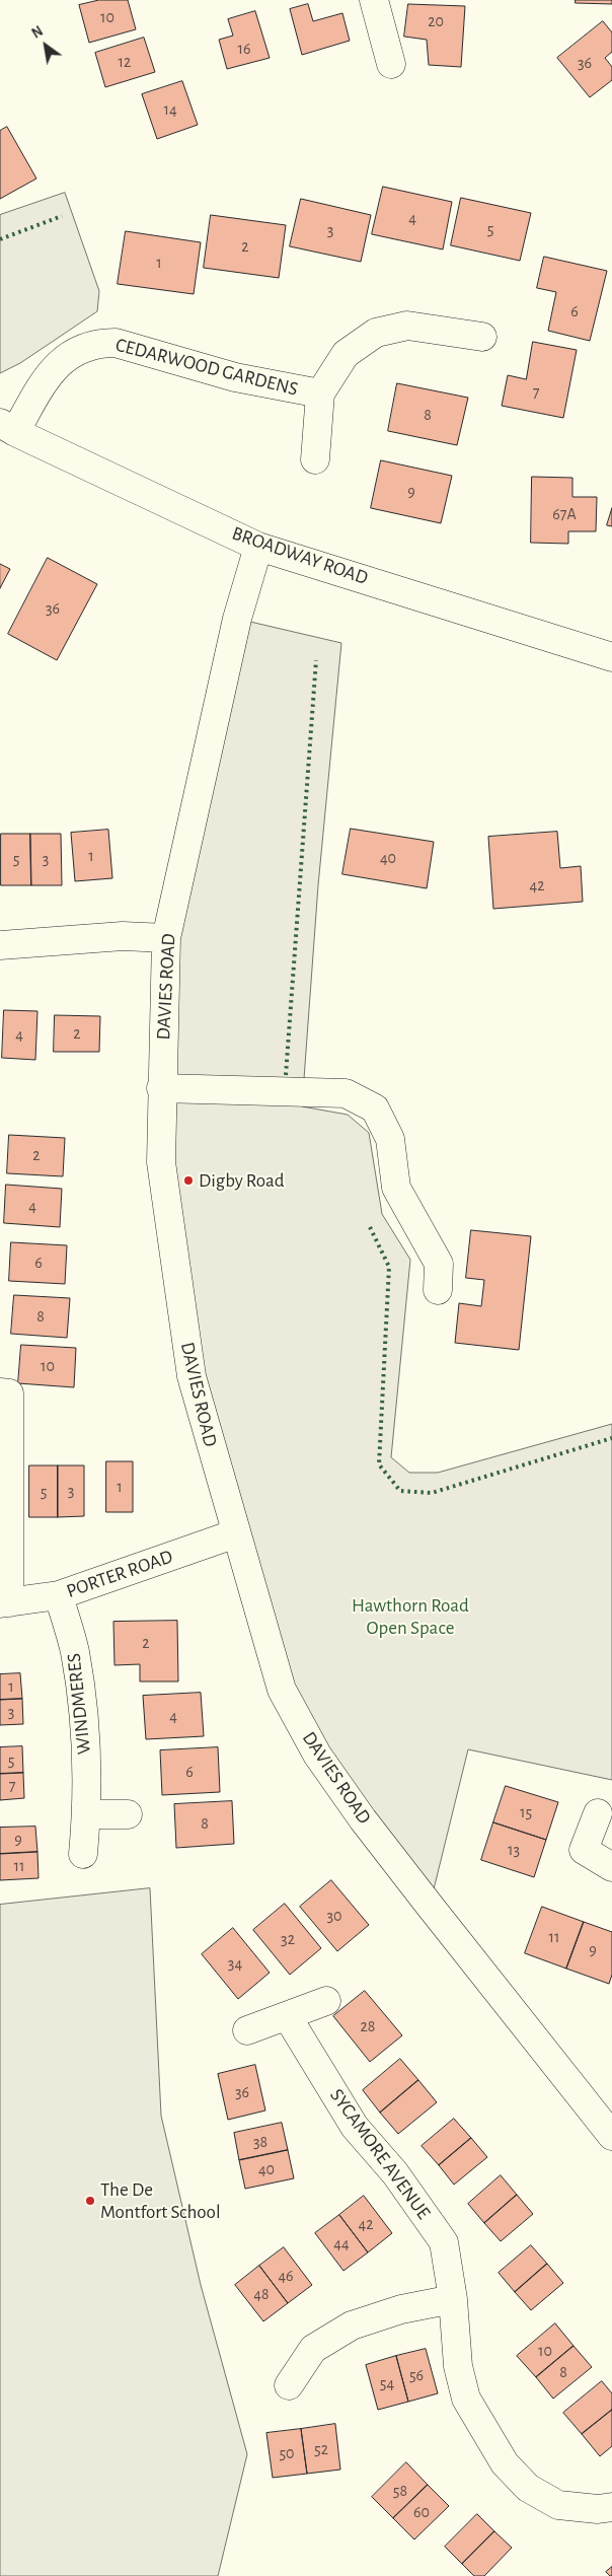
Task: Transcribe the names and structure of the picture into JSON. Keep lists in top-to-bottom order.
{
  "streets": {
    "street": [
      "CEDARWOOD GARDENS",
      "BROADWAY ROAD",
      "DAVIES ROAD",
      "PORTER ROAD",
      "WINDMERES",
      "SYCAMORE AVENUE"
    ]
  },
  "crossings": [
    ["CEDARWOOD GARDENS", "BROADWAY ROAD"],
    ["BROADWAY ROAD", "DAVIES ROAD"],
    ["DAVIES ROAD", "PORTER ROAD"],
    ["PORTER ROAD", "WINDMERES"]
  ],
  "parks": ["Hawthorn Road Open Space"],
  "places": ["Digby Road", "The De Montfort School"],
  "house_numbers": [
    "10",
    "20",
    "16",
    "12",
    "36",
    "14",
    "4",
    "5",
    "3",
    "2",
    "1",
    "6",
    "7",
    "8",
    "9",
    "67A",
    "36",
    "1",
    "40",
    "5",
    "3",
    "42",
    "2",
    "4",
    "2",
    "4",
    "6",
    "8",
    "10",
    "1",
    "3",
    "5",
    "2",
    "1",
    "3",
    "4",
    "5",
    "6",
    "7",
    "15",
    "8",
    "9",
    "13",
    "11",
    "30",
    "11",
    "32",
    "9",
    "34",
    "28",
    "36",
    "38",
    "40",
    "42",
    "44",
    "46",
    "48",
    "10",
    "8",
    "56",
    "54",
    "52",
    "50",
    "58",
    "60"
  ],
  "north": "top left"
}
